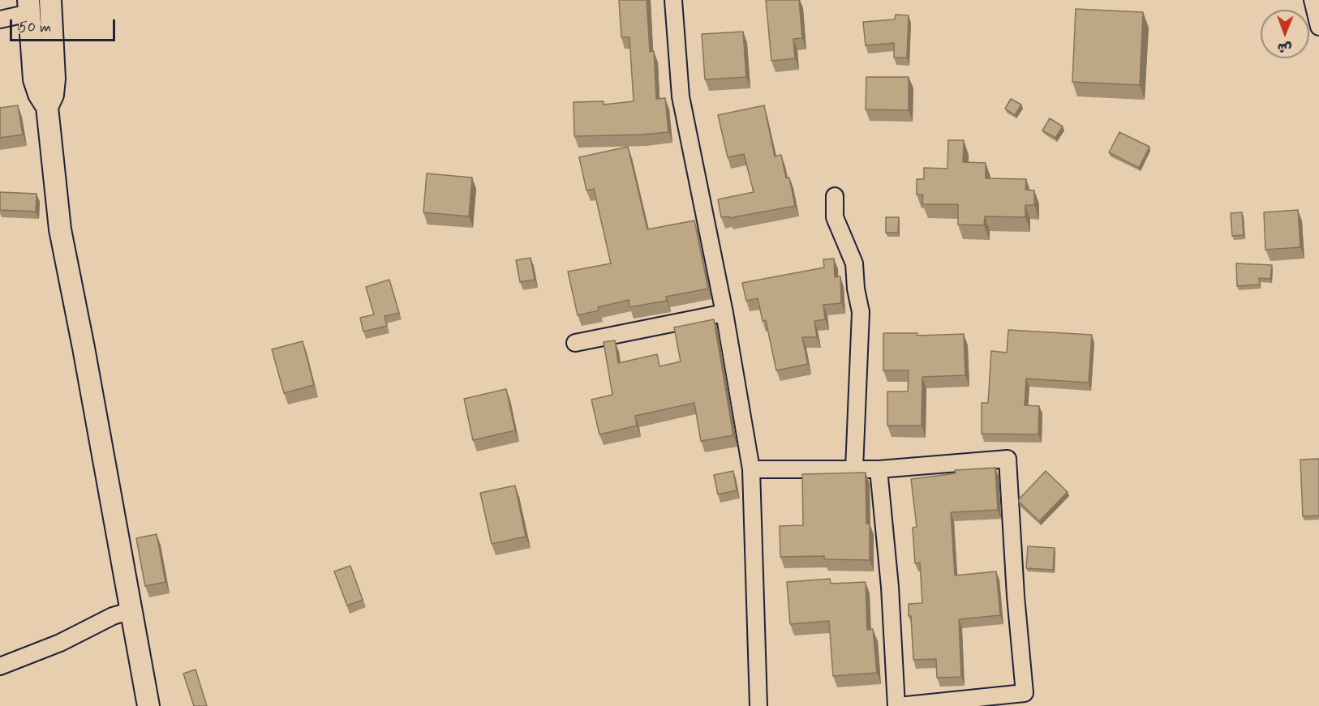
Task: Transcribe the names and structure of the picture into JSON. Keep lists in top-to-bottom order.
{
  "scale_bar": "50 m",
  "north": "bottom"
}
